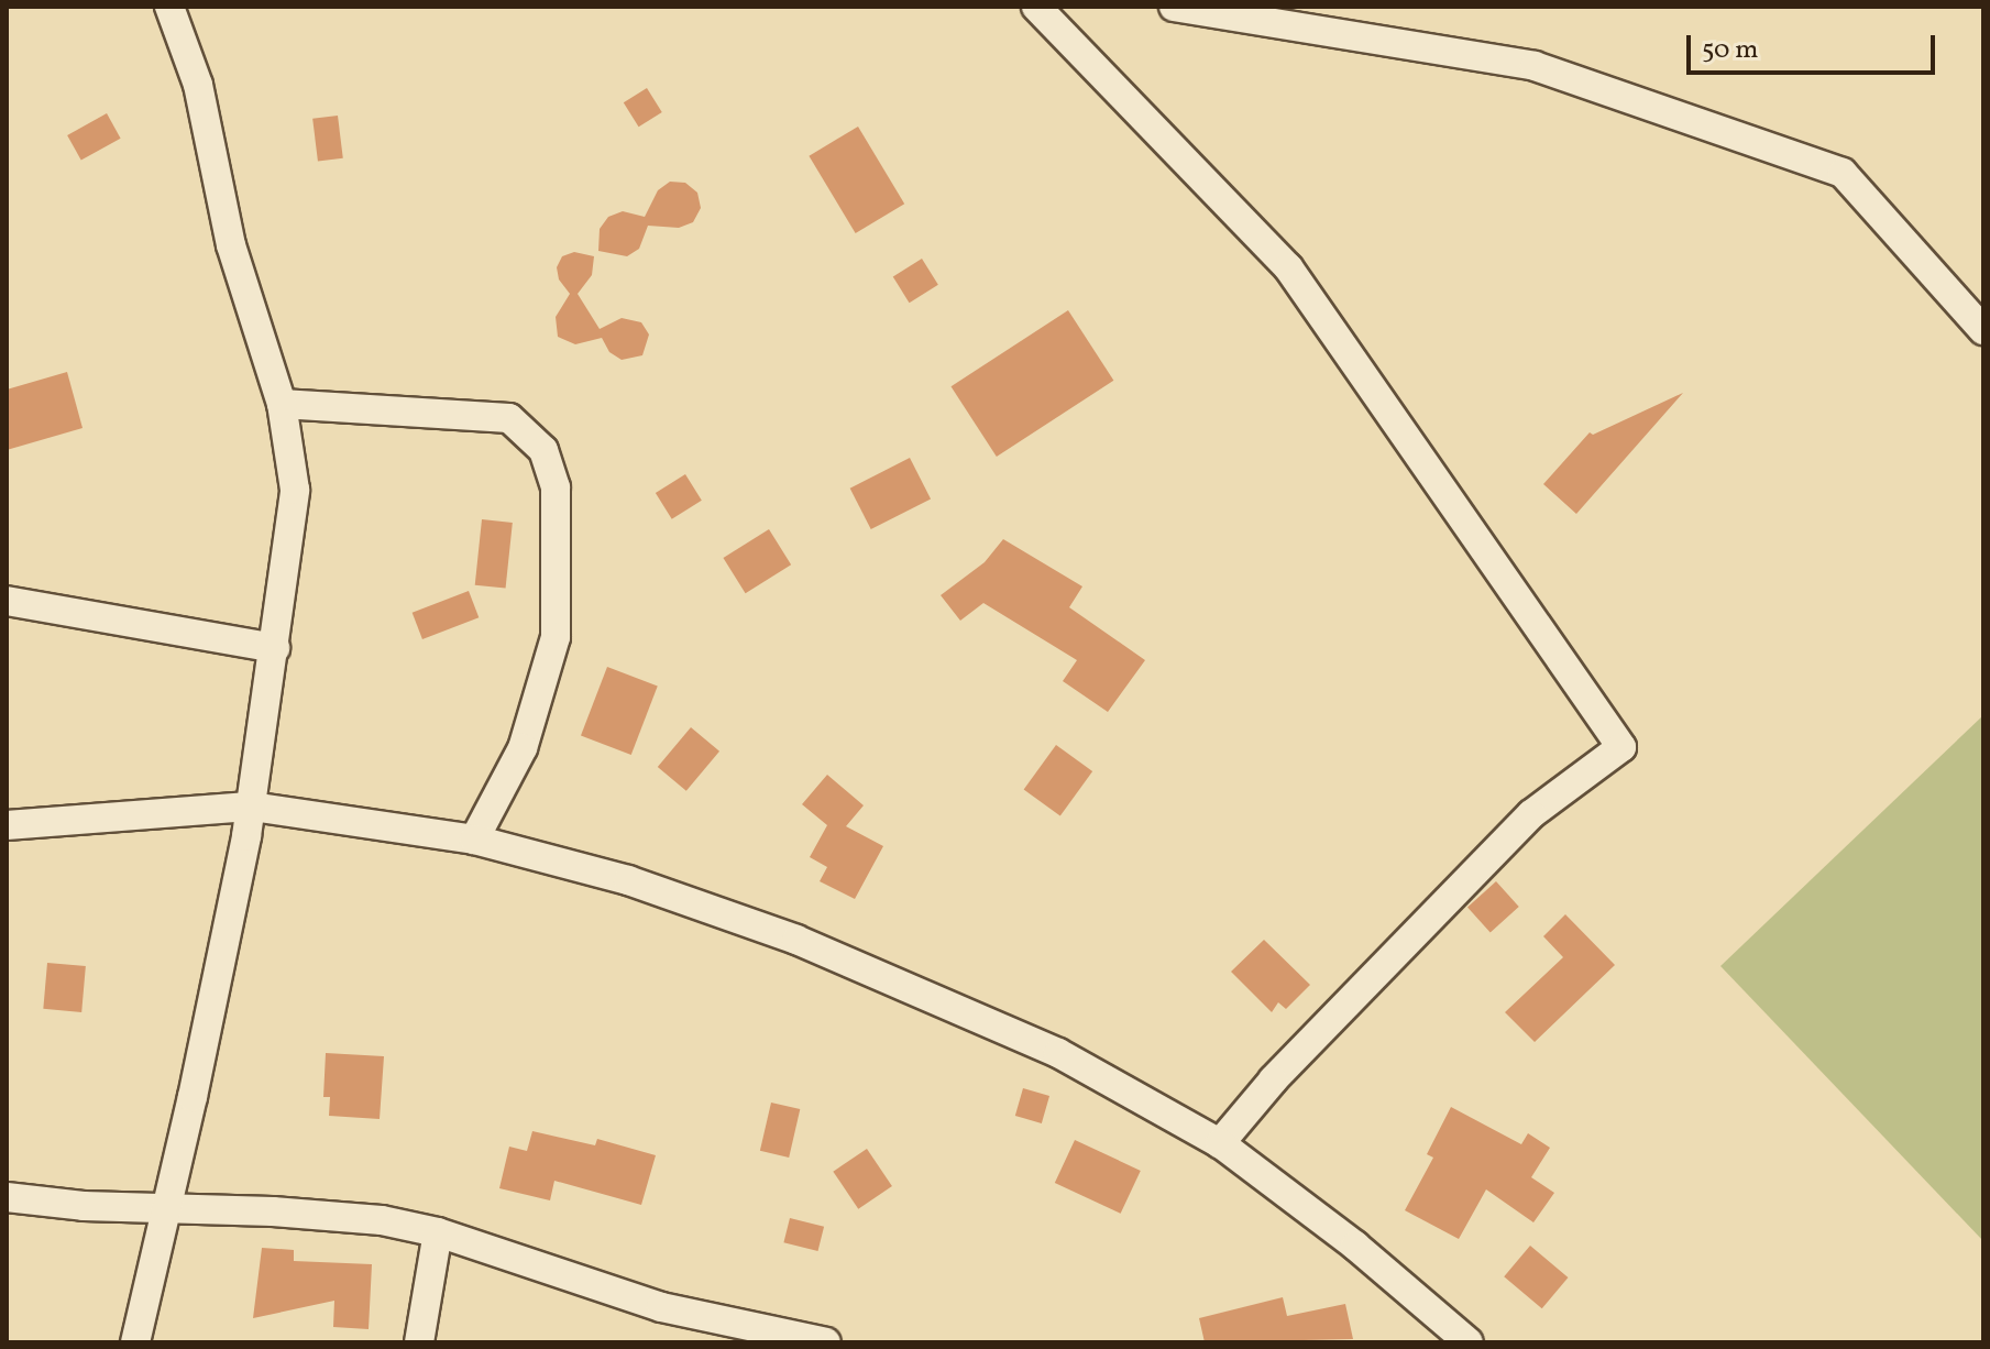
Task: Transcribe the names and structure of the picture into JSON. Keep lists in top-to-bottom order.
{
  "scale_bar": "50 m"
}
